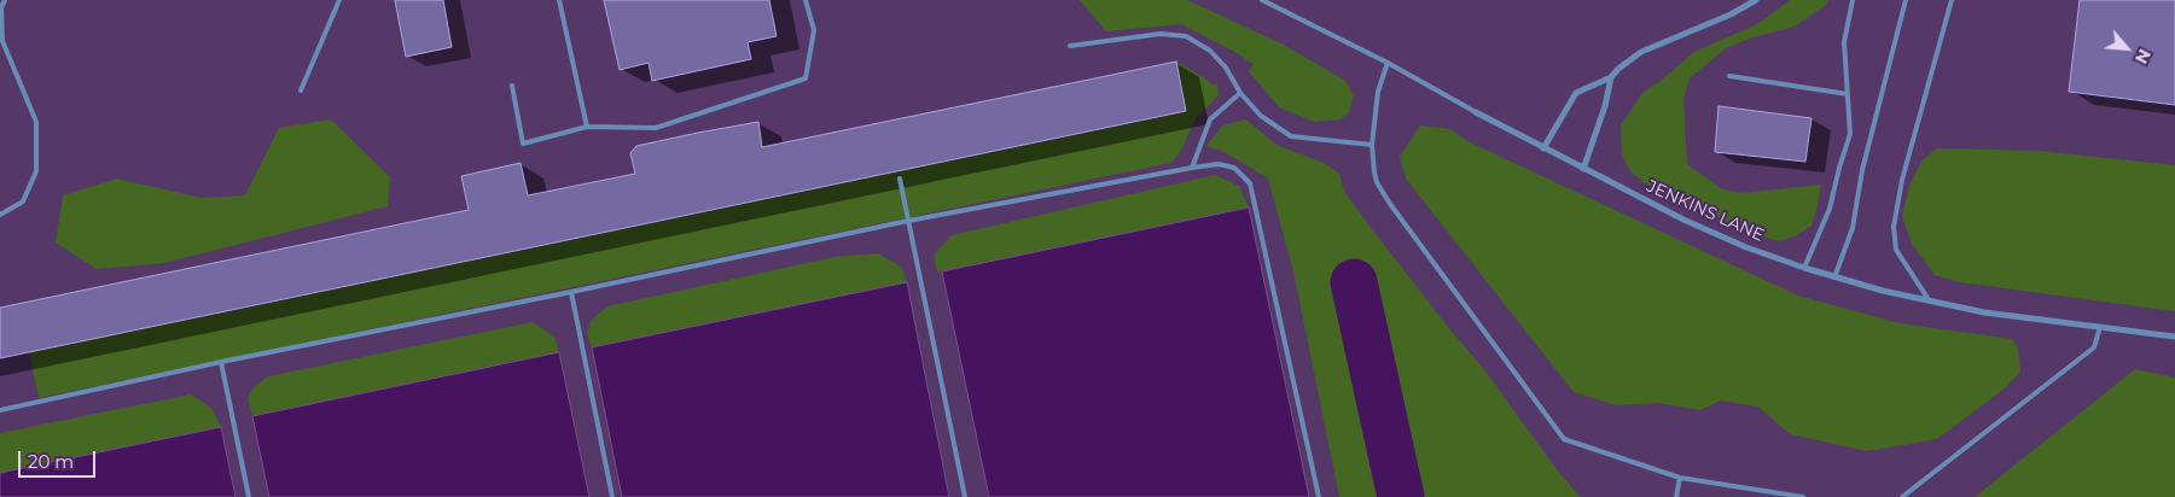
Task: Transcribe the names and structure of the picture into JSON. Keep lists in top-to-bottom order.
{
  "streets": {
    "street": ["JENKINS LANE"]
  },
  "scale_bar": "20 m",
  "north": "bottom right"
}
